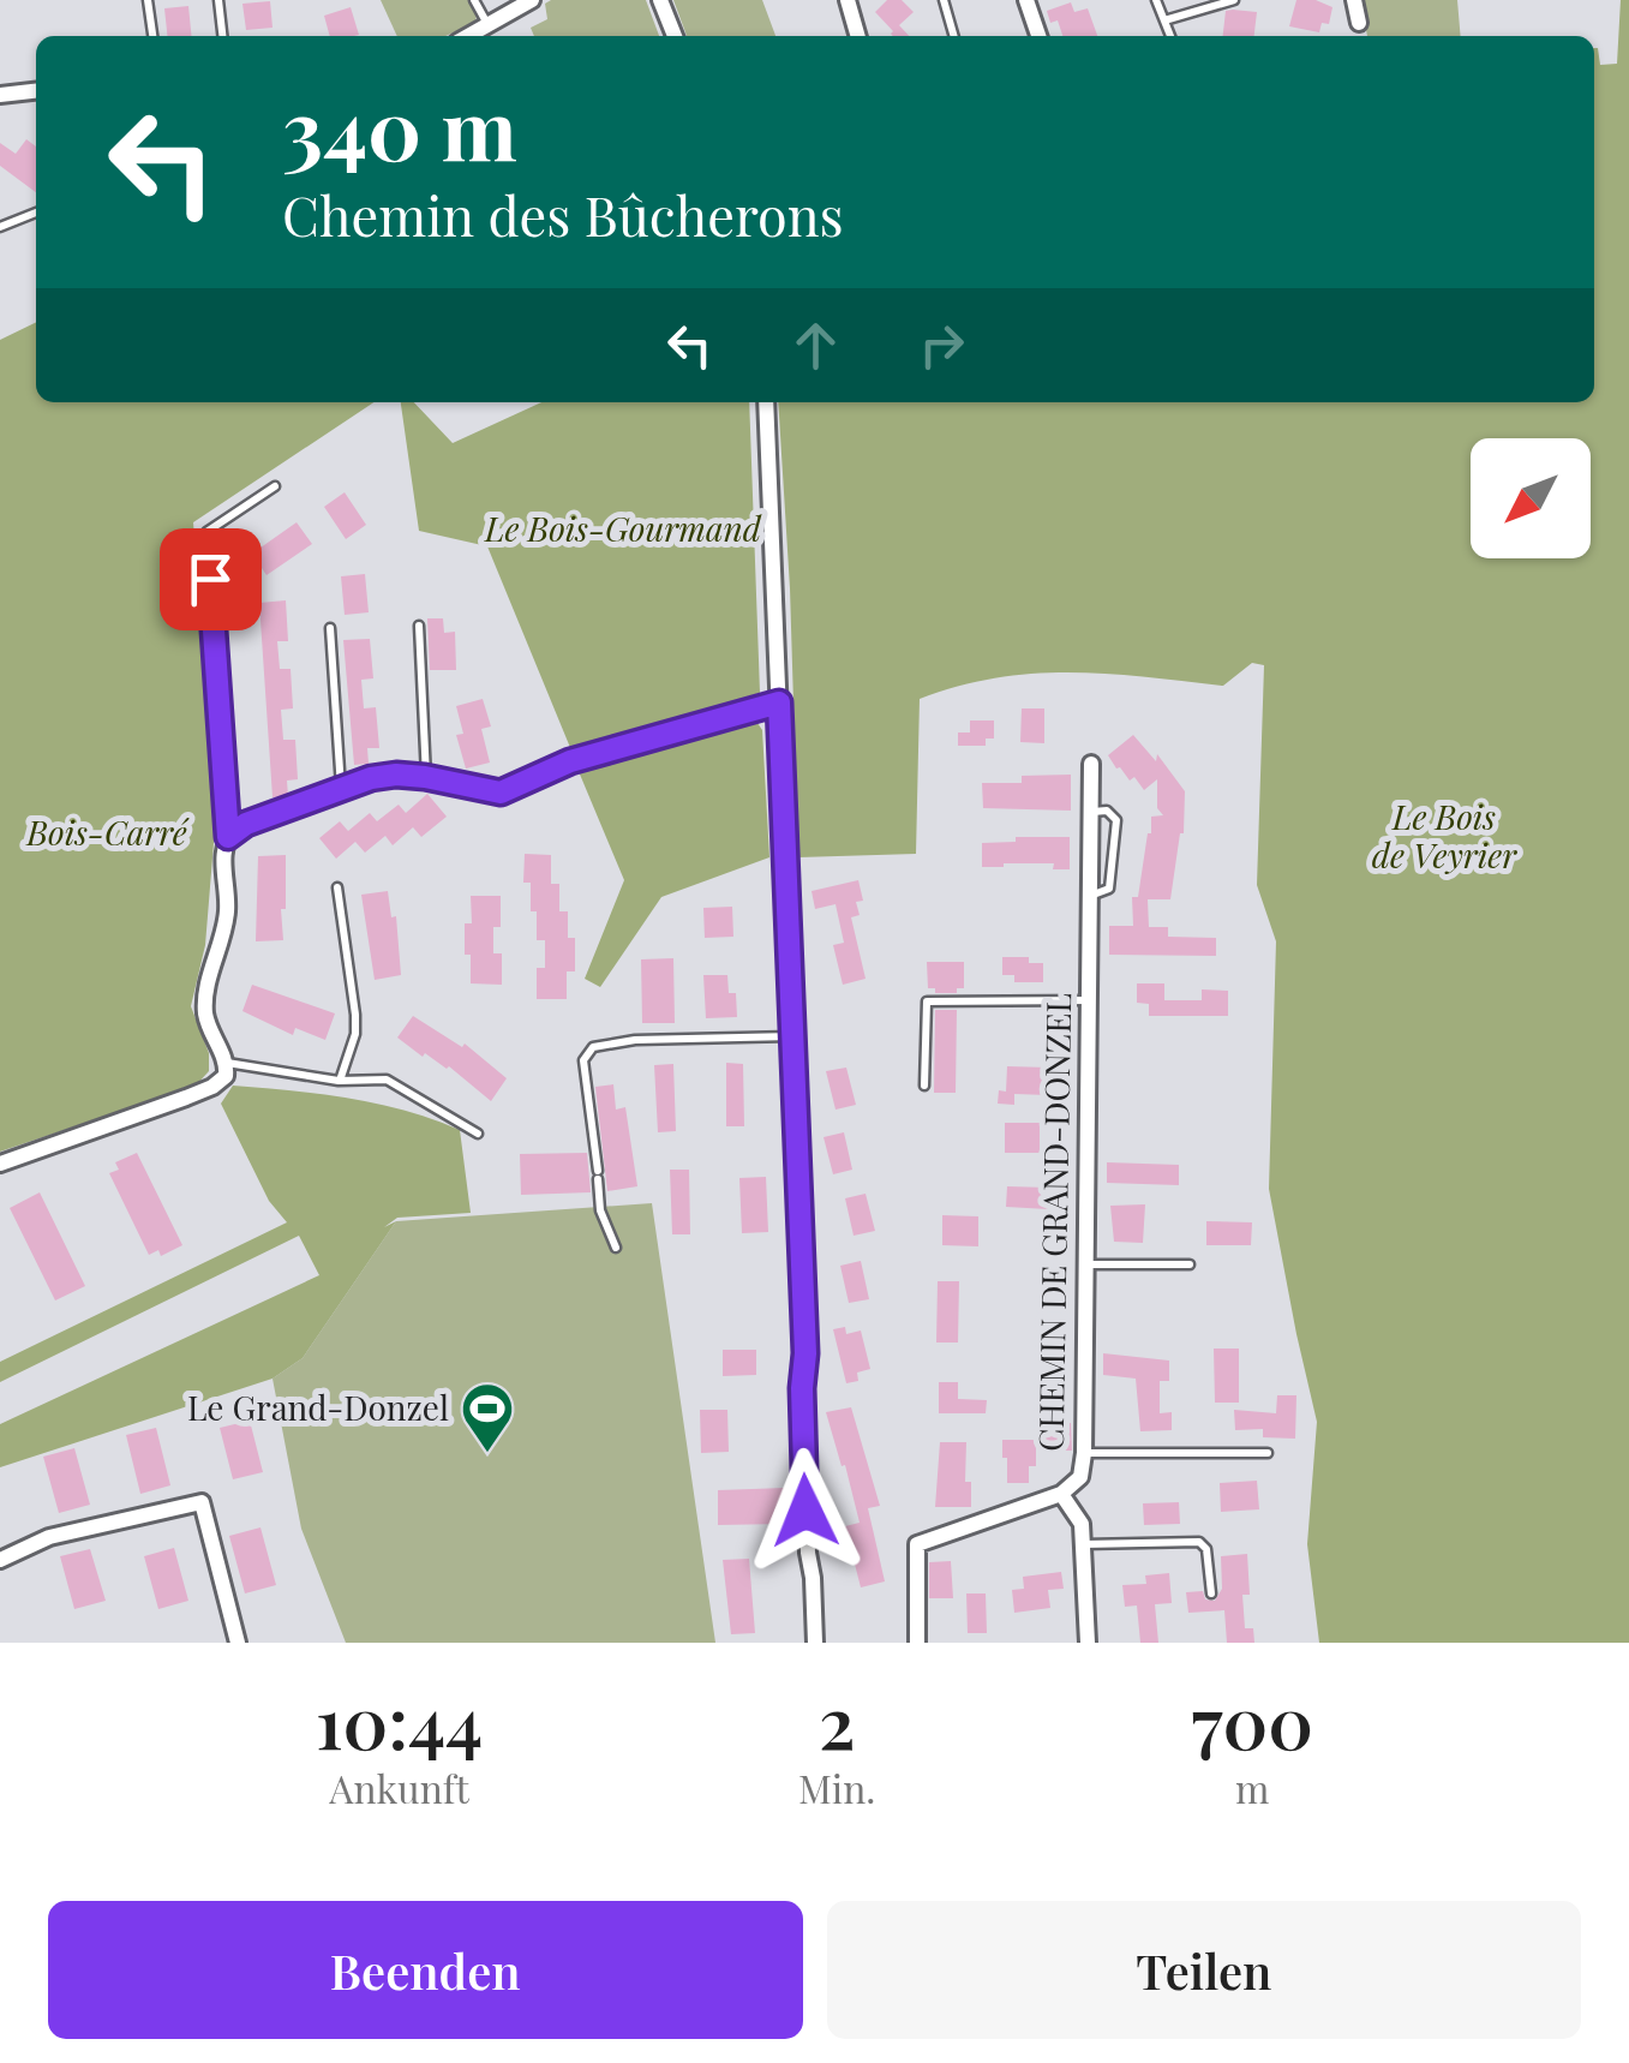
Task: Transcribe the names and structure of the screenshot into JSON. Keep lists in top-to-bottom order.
{
  "streets": {
    "street": ["CHEMIN DE GRAND-DONZEL"]
  },
  "parks": ["Le Bois-Gourmand", "Le Bois de Veyrier", "Bois-Carré"],
  "places": {
    "sports": ["Le Grand-Donzel"]
  },
  "north": "bottom left",
  "page": {
    "turn": ["340 m", "Chemin des Bûcherons"],
    "eta": [
      "10:44",
      "Ankunft",
      "2",
      "Min.",
      "700",
      "m"
    ],
    "buttons": ["Beenden", "Teilen"]
  }
}
